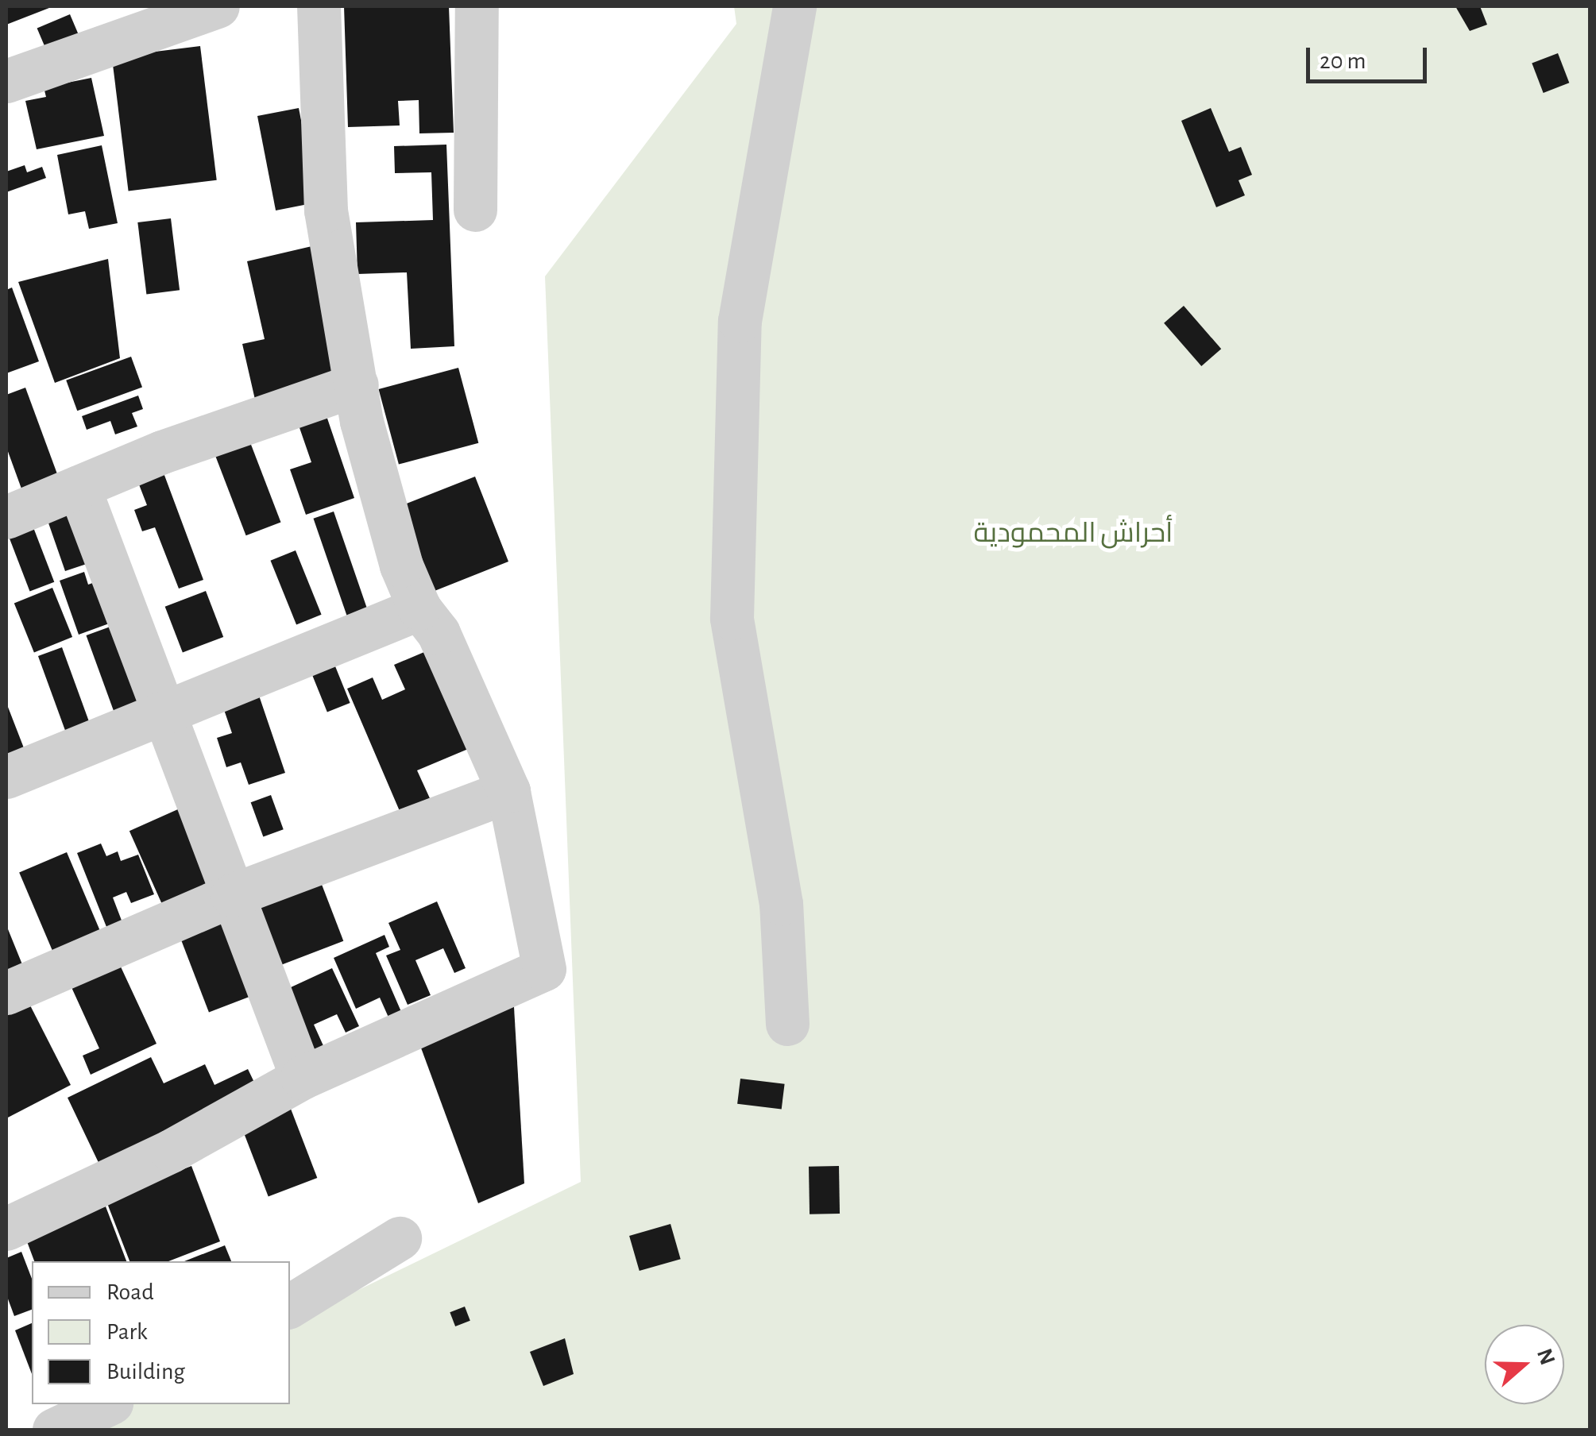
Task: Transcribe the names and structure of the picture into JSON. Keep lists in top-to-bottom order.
{
  "parks": ["أحراش المحمودية"],
  "legend": ["Road", "Park", "Building"],
  "scale_bar": "20 m",
  "north": "right"
}
